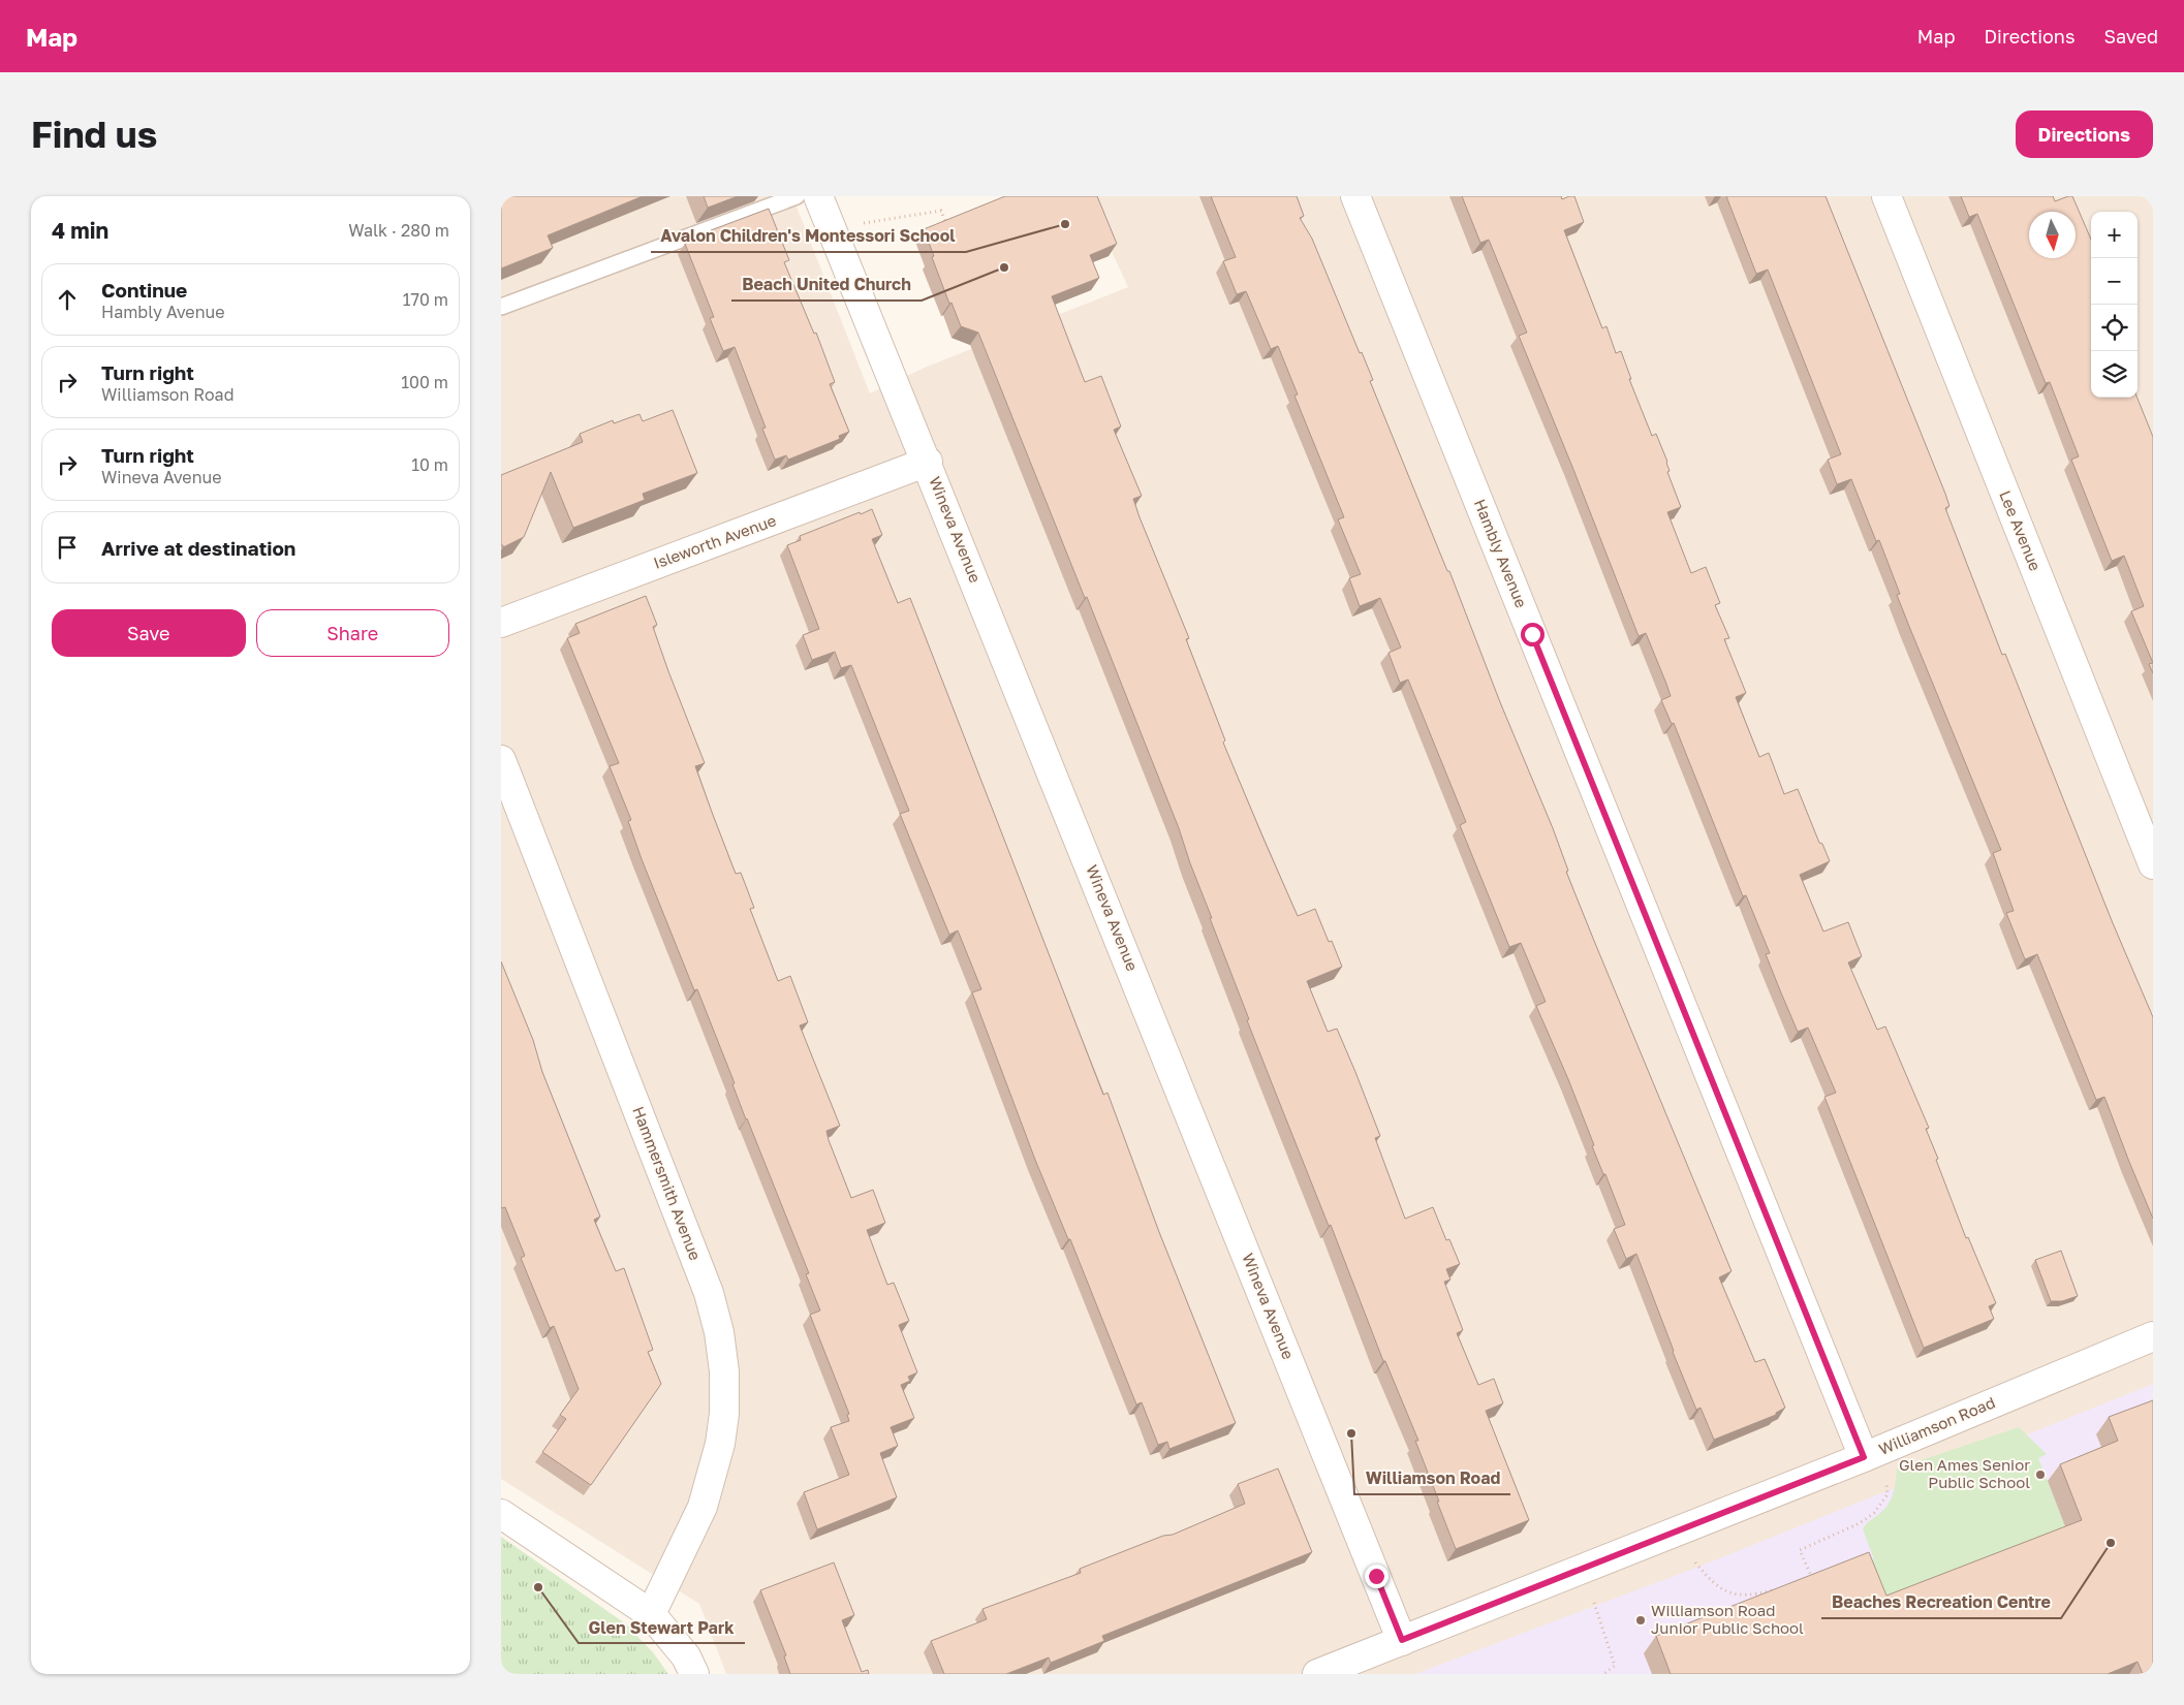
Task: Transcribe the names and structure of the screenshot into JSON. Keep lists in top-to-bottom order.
{
  "streets": {
    "street": [
      "Wineva Avenue",
      "Lee Avenue",
      "Isleworth Avenue",
      "Hambly Avenue",
      "Hammersmith Avenue",
      "Williamson Road"
    ]
  },
  "crossings": [
    ["Wineva Avenue", "Isleworth Avenue"],
    ["Wineva Avenue", "Williamson Road"],
    ["Hambly Avenue", "Williamson Road"]
  ],
  "places": [
    "Avalon Children's Montessori School",
    "Beach United Church",
    "Williamson Road",
    "Glen Ames Senior Public School",
    "Beaches Recreation Centre",
    "Glen Stewart Park",
    "Williamson Road Junior Public School"
  ],
  "north": "bottom",
  "page": {
    "header": "Map",
    "nav": ["Map", "Directions", "Saved"],
    "buttons": [
      "Directions",
      ["Save", "Share"]
    ],
    "title": "Find us",
    "heading": ["4 min", "Walk · 280 m"],
    "map_buttons": ["+", "−"],
    "list": [
      ["Continue", "Hambly Avenue", "170 m"],
      ["Turn right", "Williamson Road", "100 m"],
      ["Turn right", "Wineva Avenue", "10 m"],
      "Arrive at destination"
    ]
  }
}
